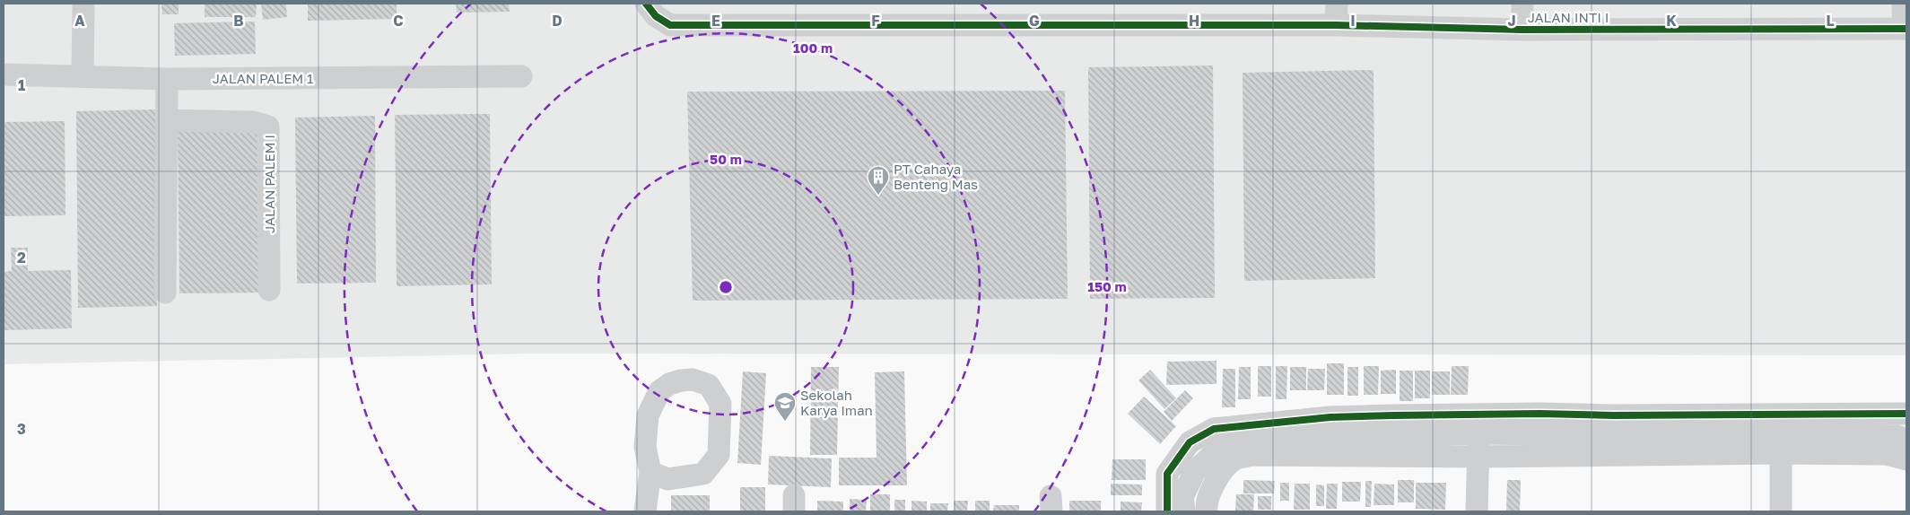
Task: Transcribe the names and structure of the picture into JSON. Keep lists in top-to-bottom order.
{
  "streets": {
    "street": ["JALAN INTI I", "JALAN PALEM 1", "JALAN PALEM I"]
  },
  "places": {
    "building": ["PT Cahaya Benteng Mas"],
    "school or university": ["Sekolah Karya Iman"]
  },
  "grid": {
    "columns": [
      "A",
      "B",
      "C",
      "D",
      "E",
      "F",
      "G",
      "H",
      "I",
      "J",
      "K",
      "L"
    ],
    "rows": ["1", "2", "3"]
  },
  "rings": ["100 m", "50 m", "150 m"]
}
